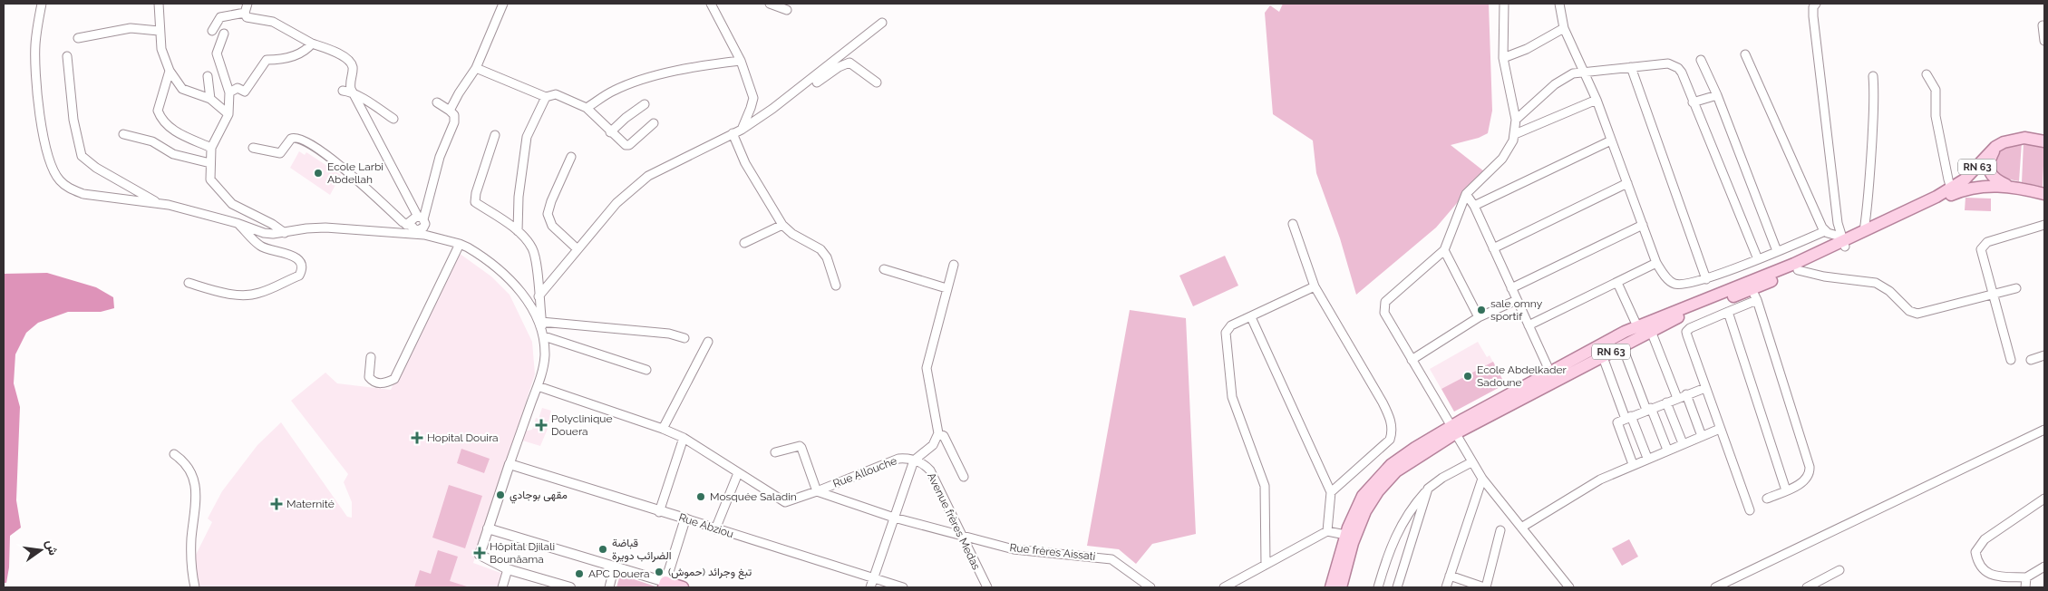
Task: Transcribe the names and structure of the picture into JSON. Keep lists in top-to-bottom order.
{
  "streets": {
    "main road": ["RN 63"],
    "street": [
      "Rue Allouche",
      "Avenue frères Medas",
      "Rue Abziou",
      "Rue frères Aissati"
    ]
  },
  "crossings": [
    ["Rue Allouche", "Avenue frères Medas"],
    ["Rue Allouche", "Rue frères Aissati"],
    ["Avenue frères Medas", "Rue frères Aissati"]
  ],
  "places": {
    "other": [
      "Ecole Larbi Abdellah",
      "sale omny sportif",
      "Ecole Abdelkader Sadoune",
      "مقهى بوجادي",
      "Mosquée Saladin",
      "قباضة الضرائب دويرة",
      "تبغ وجرائد (حموش)",
      "APC Douera"
    ],
    "health": [
      "Polyclinique Douera",
      "Hopital Douira",
      "Maternité",
      "Hôpital Djilali Bounâama"
    ]
  },
  "north": "right"
}
